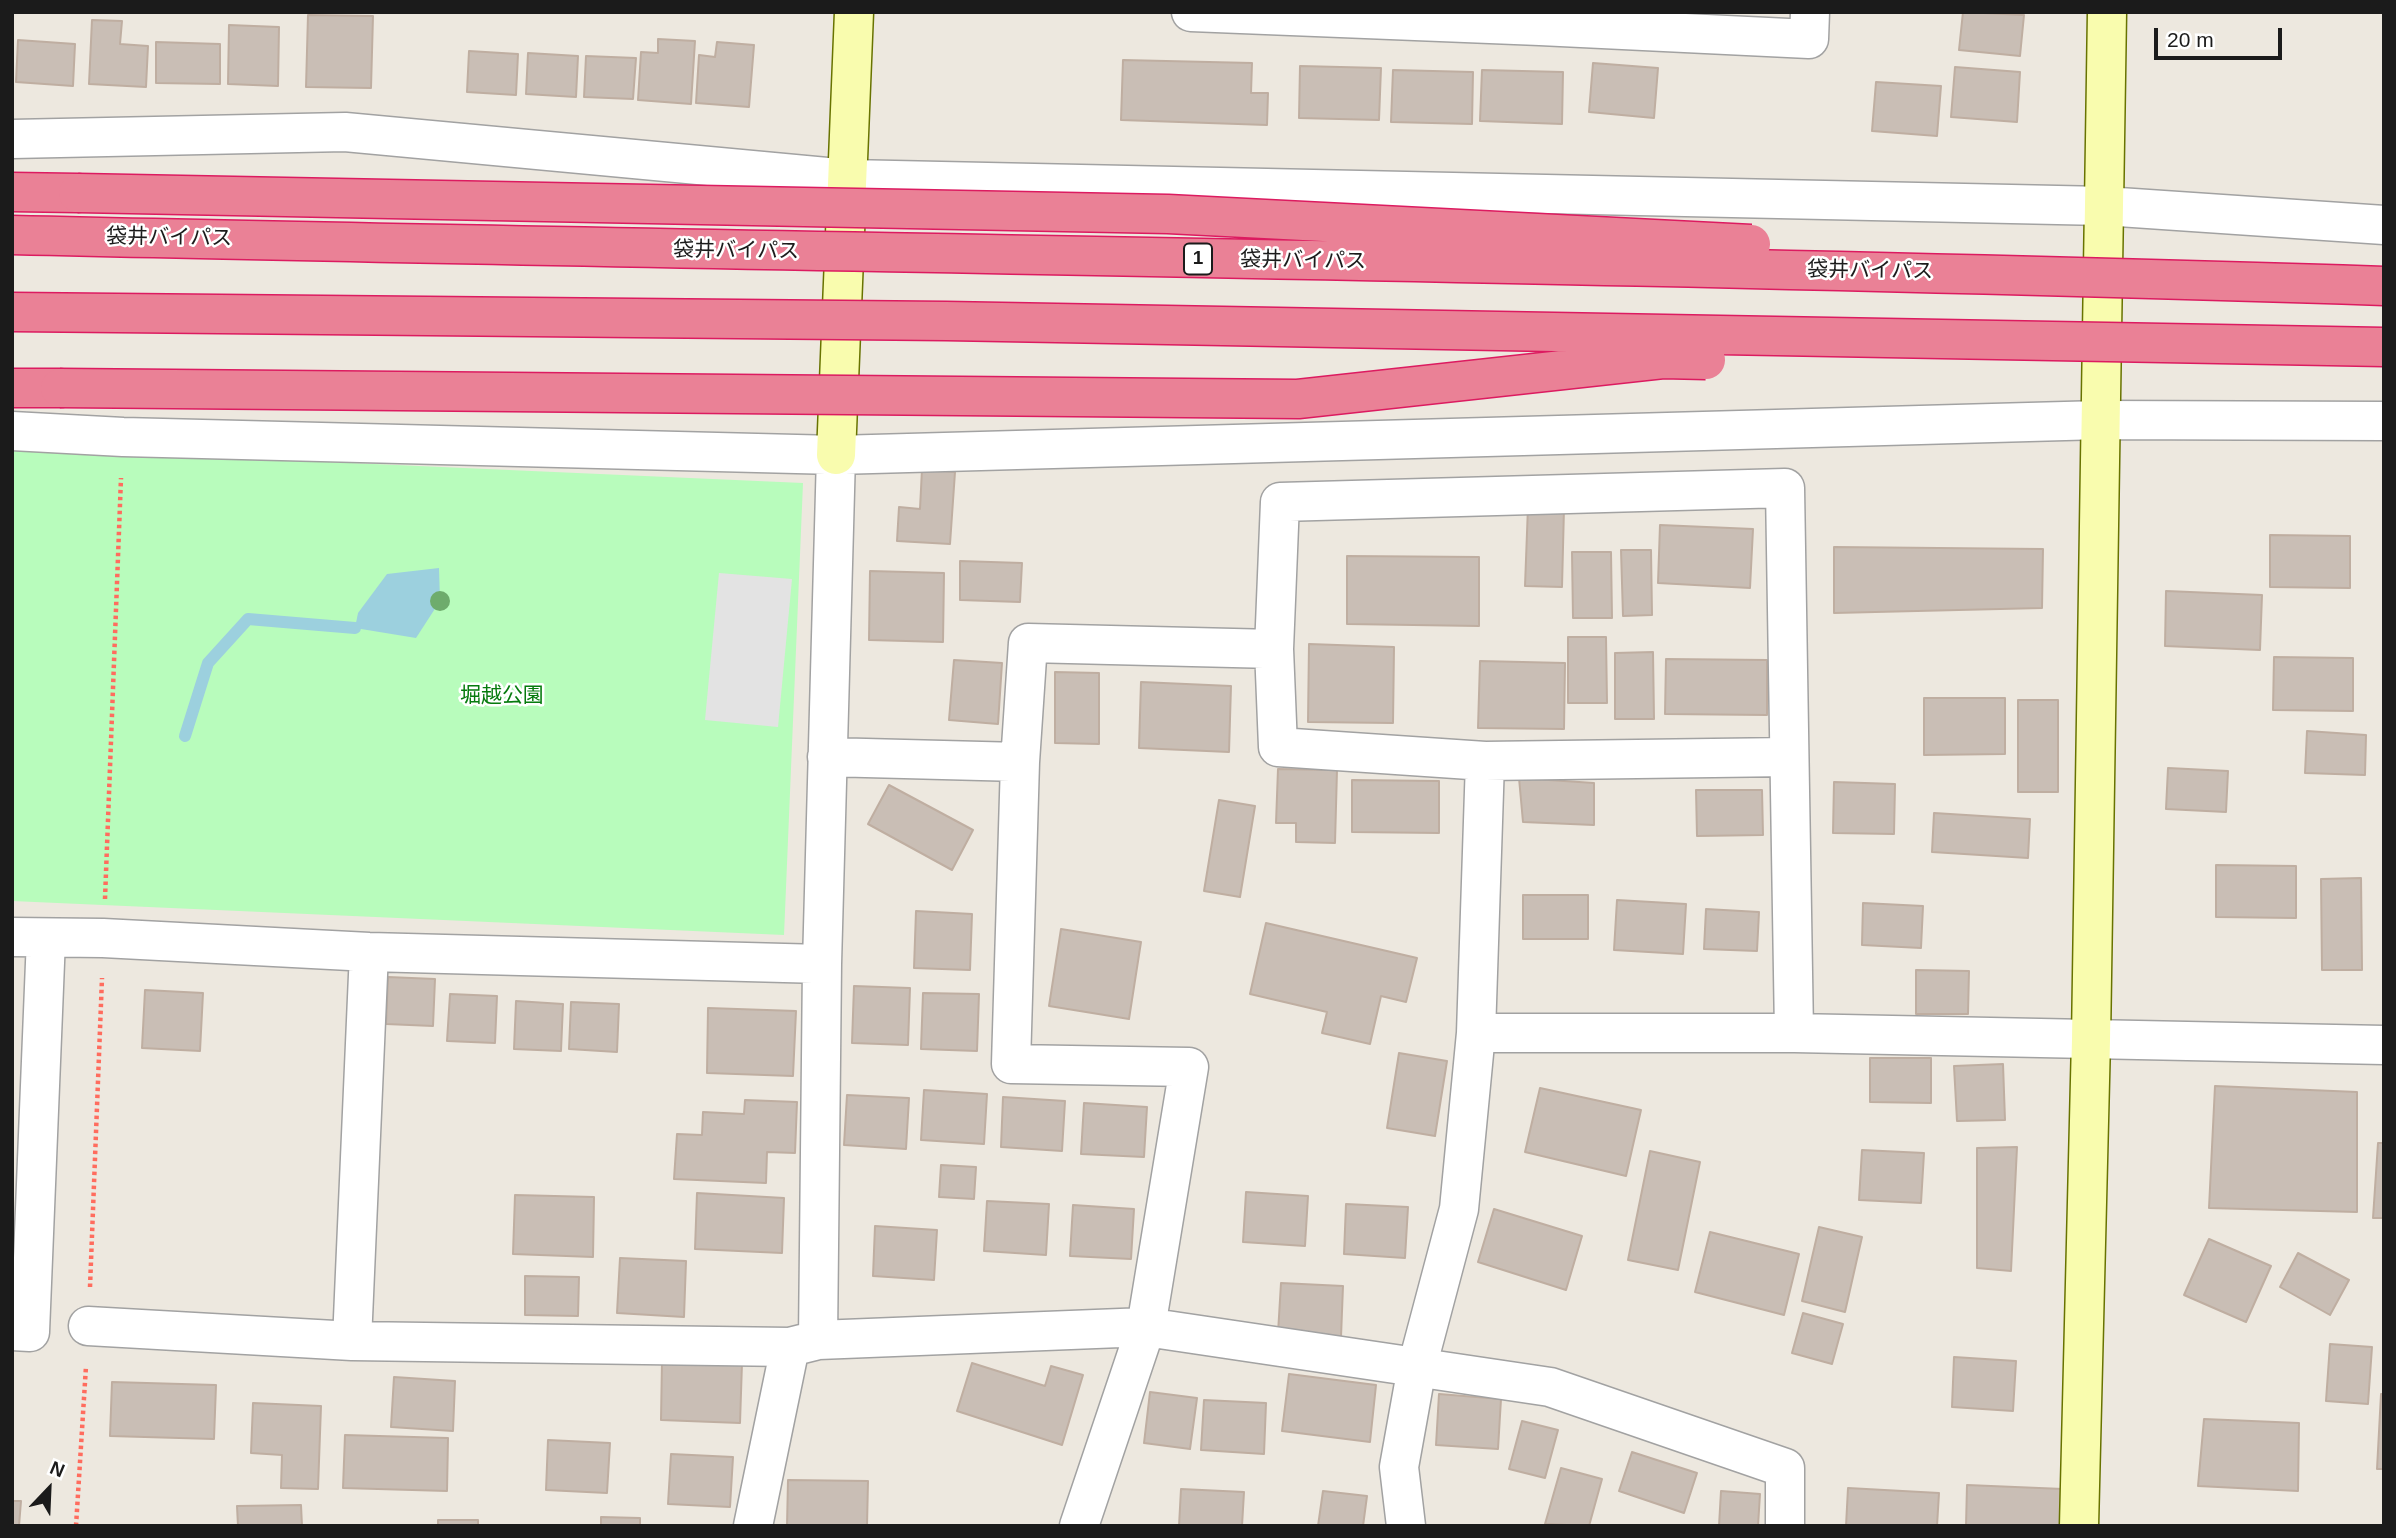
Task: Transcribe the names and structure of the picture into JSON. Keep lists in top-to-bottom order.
{
  "streets": {
    "highway": ["袋井バイパス", "1"]
  },
  "parks": ["堀越公園"],
  "scale_bar": "20 m",
  "north": "top right"
}
